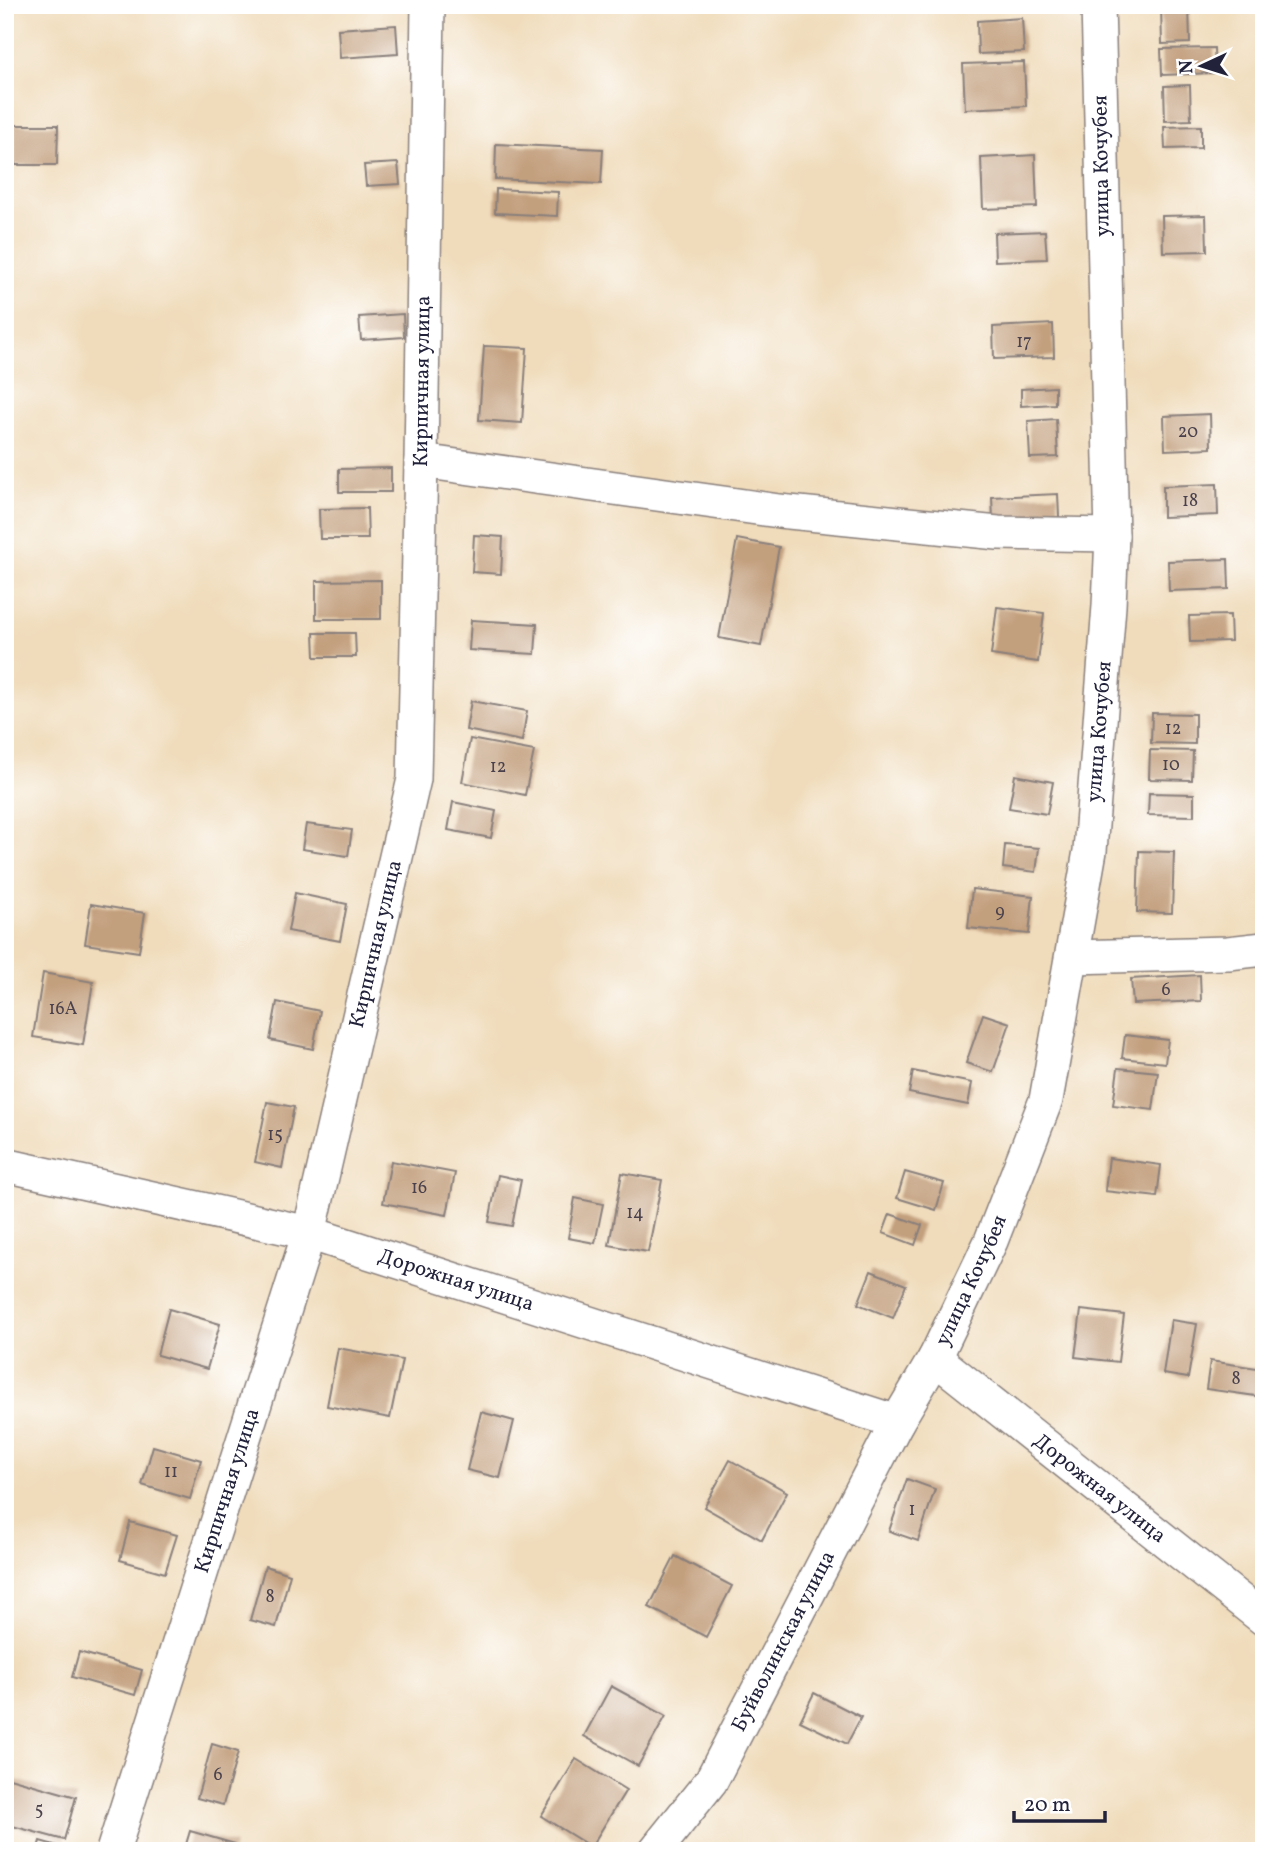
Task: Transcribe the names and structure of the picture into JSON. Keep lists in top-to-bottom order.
{
  "streets": {
    "street": [
      "улица Кочубея",
      "Кирпичная улица",
      "Дорожная улица",
      "Буйволинская улица"
    ]
  },
  "crossings": [
    ["улица Кочубея", "Дорожная улица"],
    ["улица Кочубея", "Буйволинская улица"],
    ["Кирпичная улица", "Дорожная улица"],
    ["Дорожная улица", "Буйволинская улица"]
  ],
  "house_numbers": [
    "17",
    "20",
    "18",
    "12",
    "10",
    "12",
    "9",
    "6",
    "16А",
    "15",
    "16",
    "14",
    "8",
    "11",
    "1",
    "8",
    "6",
    "5"
  ],
  "scale_bar": "20 m",
  "north": "left"
}
